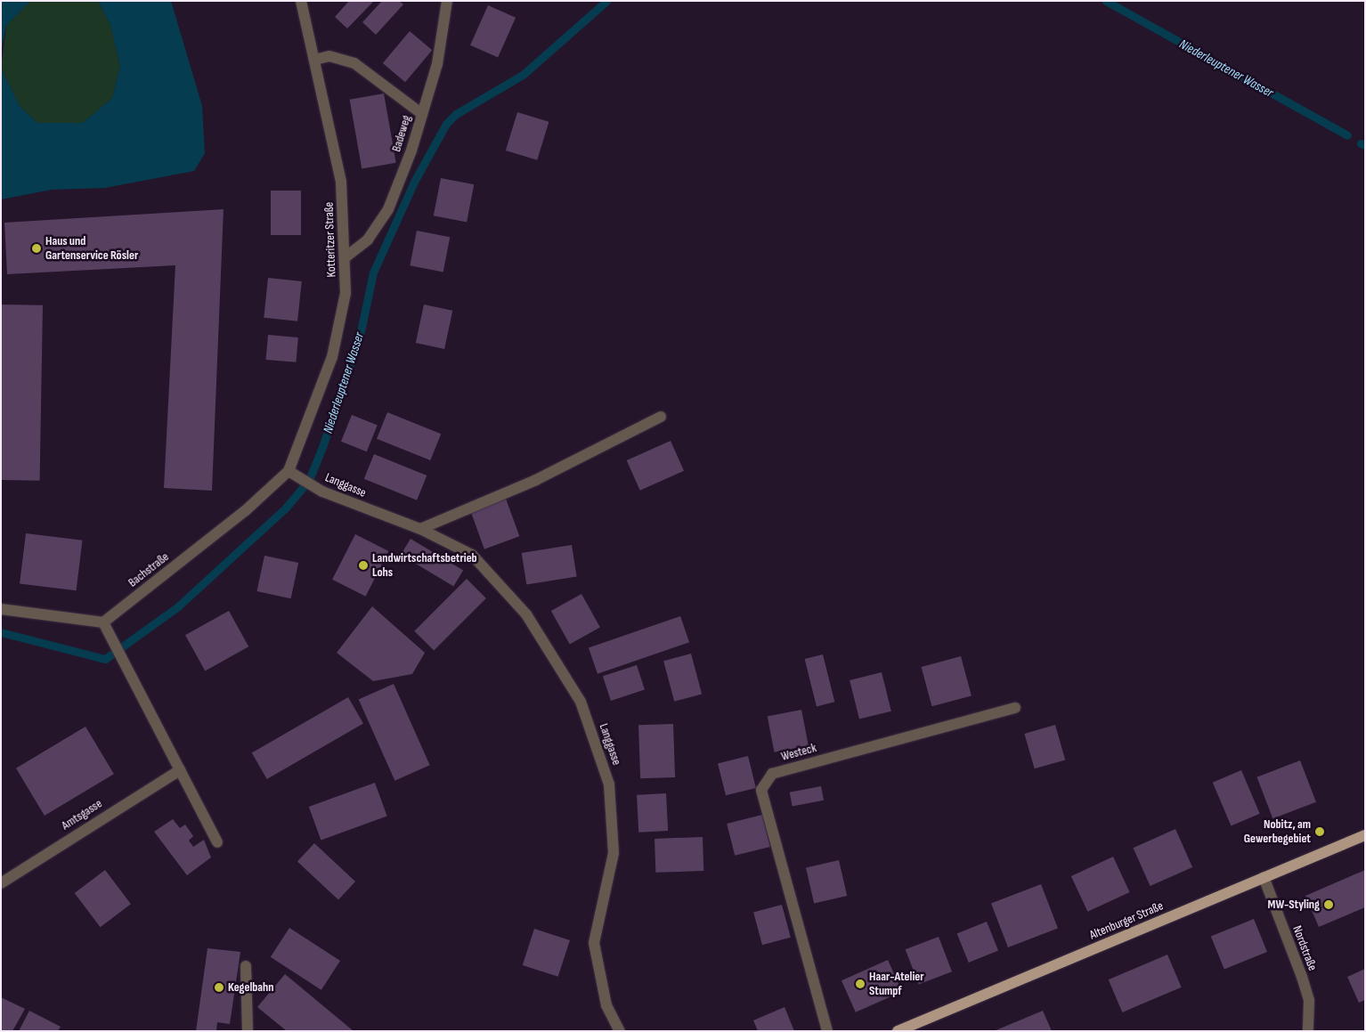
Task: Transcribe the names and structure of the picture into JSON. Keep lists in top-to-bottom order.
{
  "streets": {
    "main road": ["Altenburger Straße"],
    "street": [
      "Badeweg",
      "Kotteritzer Straße",
      "Langgasse",
      "Bachstraße",
      "Westeck",
      "Amtsgasse",
      "Nordstraße"
    ]
  },
  "crossings": [
    ["Badeweg", "Kotteritzer Straße"],
    ["Kotteritzer Straße", "Langgasse"],
    ["Kotteritzer Straße", "Bachstraße"],
    ["Langgasse", "Bachstraße"],
    ["Altenburger Straße", "Nordstraße"]
  ],
  "water": ["Niederleuptener Wasser"],
  "places": [
    "Haus und Gartenservice Rösler",
    "Landwirtschaftsbetrieb Lohs",
    "Nobitz, am Gewerbegebiet",
    "MW-Styling",
    "Haar-Atelier Stumpf",
    "Kegelbahn"
  ]
}
